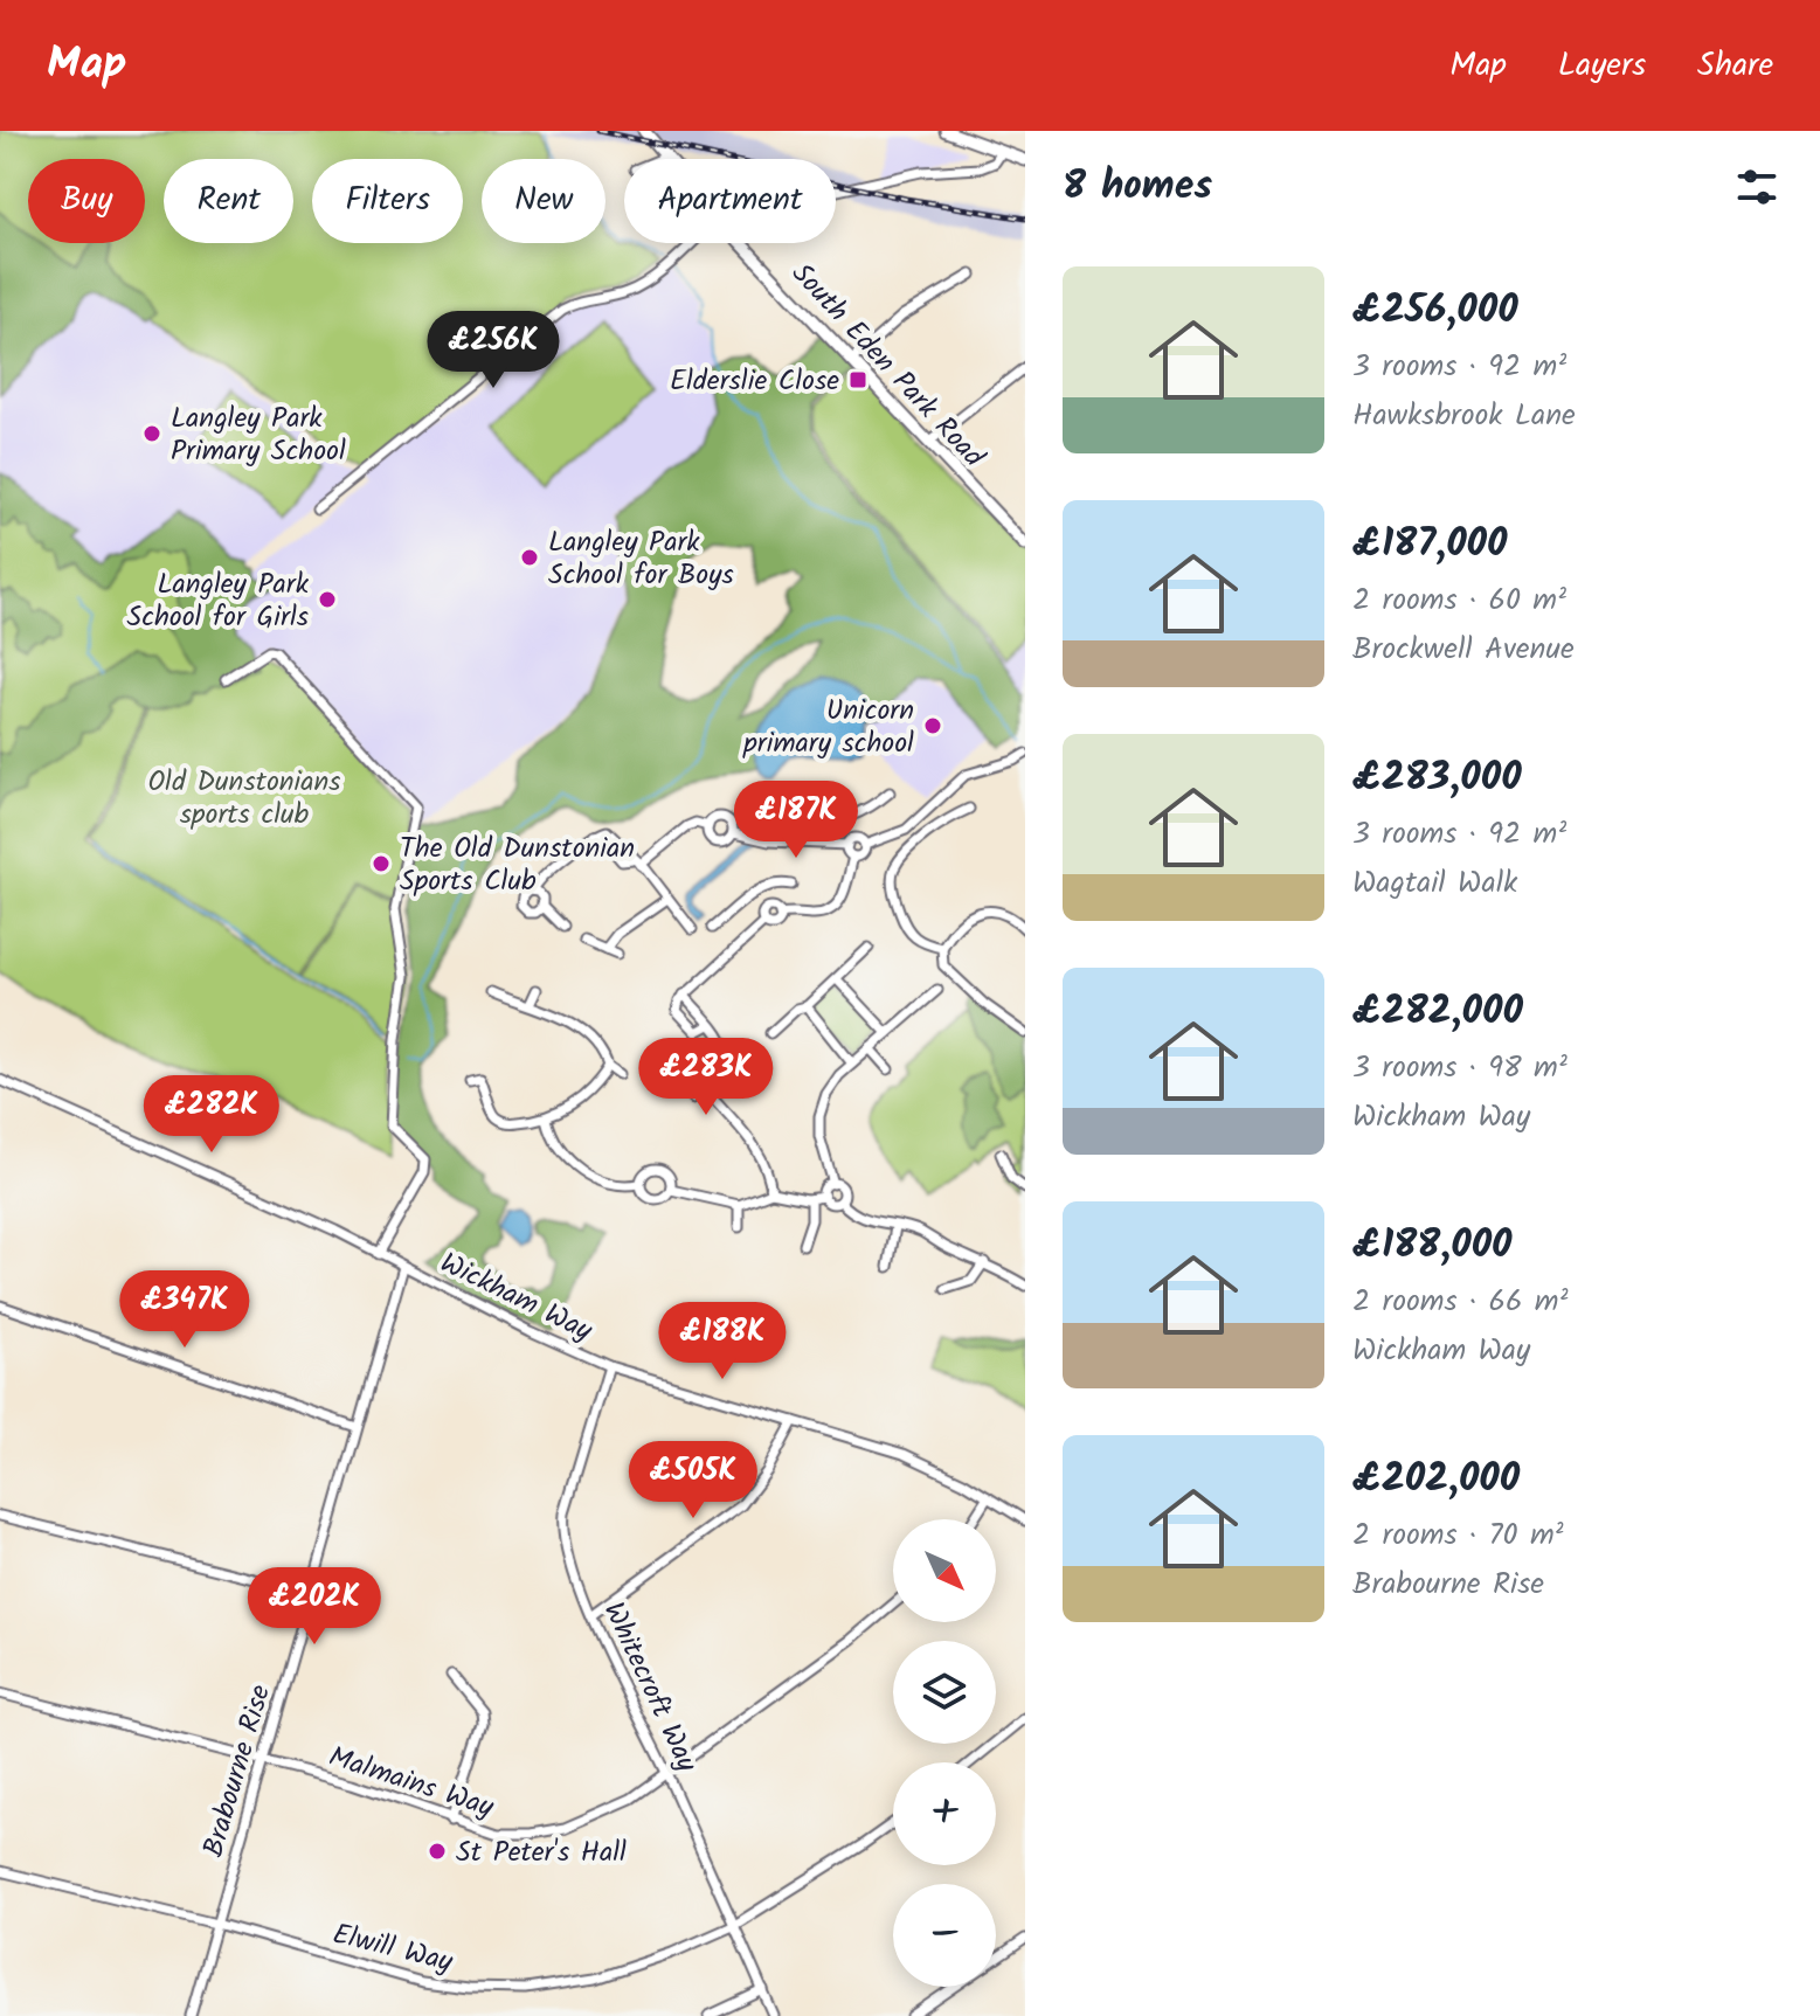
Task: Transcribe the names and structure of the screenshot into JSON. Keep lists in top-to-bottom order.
{
  "streets": {
    "main road": ["South Eden Park Road"],
    "street": [
      "Wickham Way",
      "Whitecroft Way",
      "Brabourne Rise",
      "Malmains Way",
      "Elwill Way"
    ]
  },
  "crossings": [
    ["Wickham Way", "Whitecroft Way"],
    ["Wickham Way", "Brabourne Rise"],
    ["Whitecroft Way", "Malmains Way"],
    ["Whitecroft Way", "Elwill Way"],
    ["Brabourne Rise", "Malmains Way"],
    ["Brabourne Rise", "Elwill Way"]
  ],
  "parks": ["Old Dunstonians sports club"],
  "places": {
    "transit": ["Elderslie Close"],
    "other": [
      "Langley Park Primary School",
      "Langley Park School for Boys",
      "Langley Park School for Girls",
      "Unicorn primary school",
      "The Old Dunstonian Sports Club",
      "St Peter's Hall"
    ]
  },
  "north": "bottom right",
  "page": {
    "header": "Map",
    "nav": ["Map", "Layers", "Share"],
    "heading": "8 homes",
    "chip": [
      "Buy",
      "Rent",
      "Filters",
      "New",
      "Apartment"
    ],
    "list": [
      {
        "name": "£256,000",
        "note": "3 rooms · 92 m² · Hawksbrook Lane"
      },
      {
        "name": "£187,000",
        "note": "2 rooms · 60 m² · Brockwell Avenue"
      },
      {
        "name": "£283,000",
        "note": "3 rooms · 92 m² · Wagtail Walk"
      },
      {
        "name": "£282,000",
        "note": "3 rooms · 98 m² · Wickham Way"
      },
      {
        "name": "£188,000",
        "note": "2 rooms · 66 m² · Wickham Way"
      },
      {
        "name": "£202,000",
        "note": "2 rooms · 70 m² · Brabourne Rise"
      }
    ],
    "price": [
      "£256K",
      "£187K",
      "£283K",
      "£282K",
      "£347K",
      "£188K",
      "£505K",
      "£202K"
    ],
    "map_buttons": ["+", "−"]
  }
}
